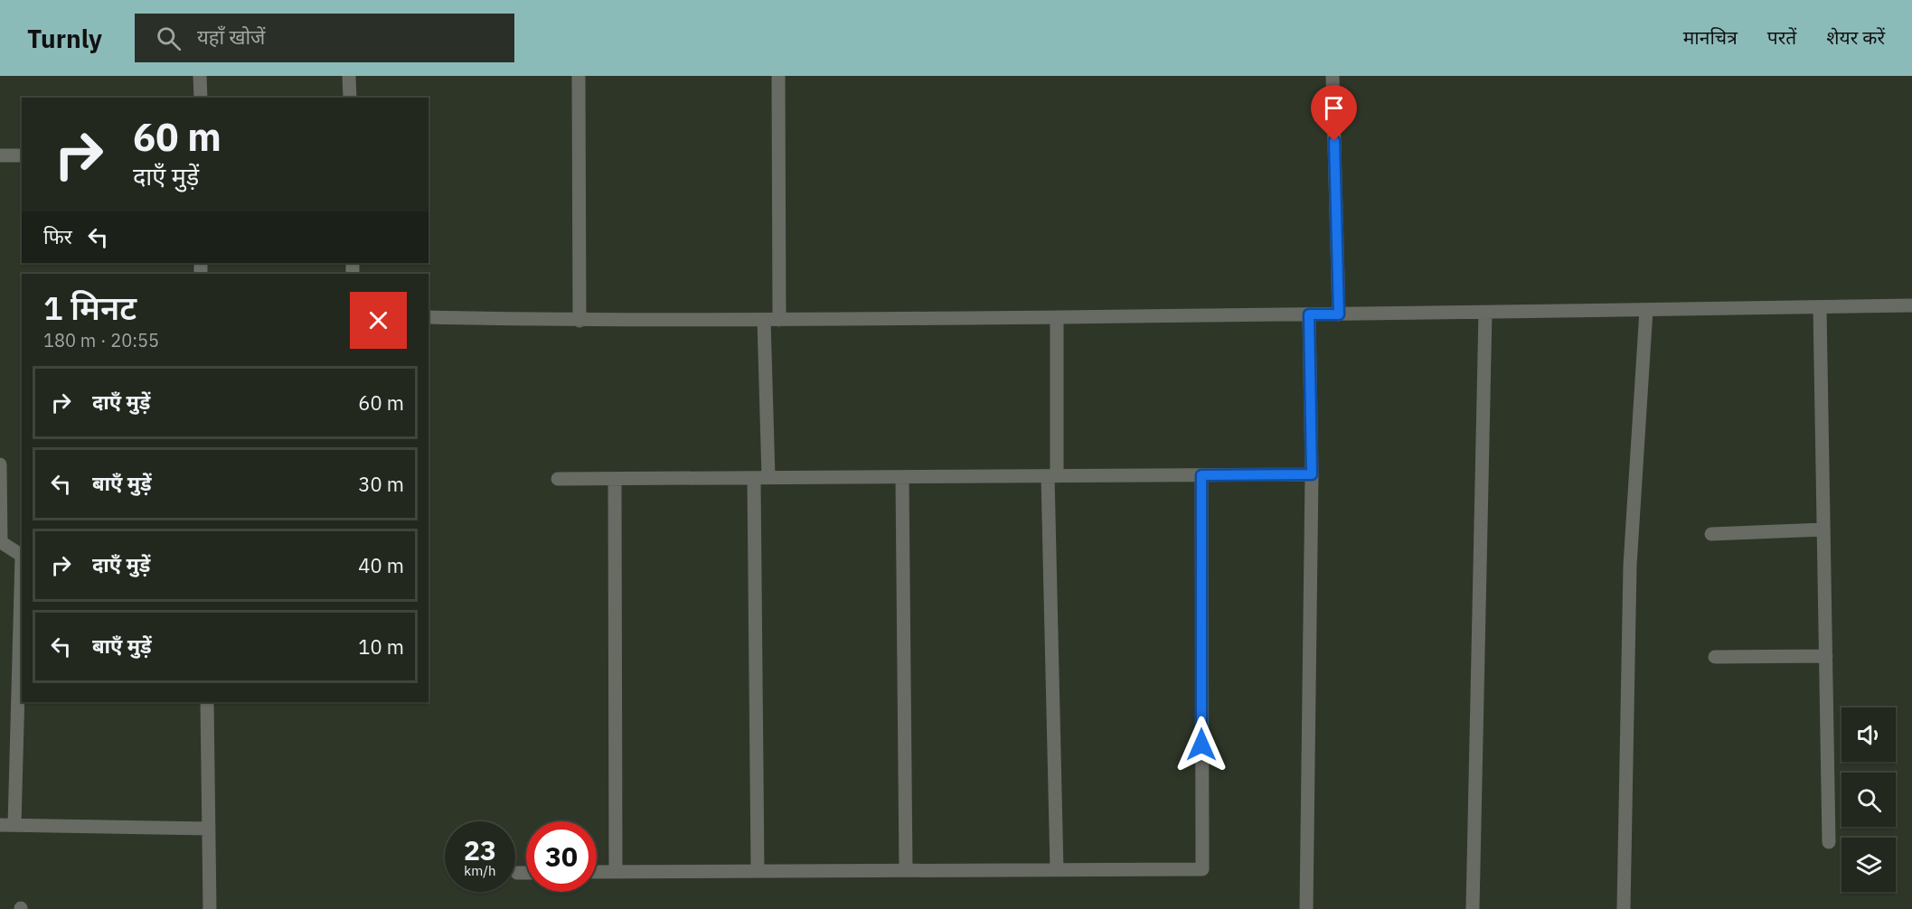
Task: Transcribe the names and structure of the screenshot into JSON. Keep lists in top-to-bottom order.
{
  "page": {
    "header": "Turnly",
    "search": "यहाँ खोजें",
    "nav": ["मानचित्र", "परतें", "शेयर करें"],
    "turn": ["60 m", "दाएँ मुड़ें"],
    "then": "फिर",
    "heading": ["1 मिनट", "180 m · 20:55"],
    "list": [
      {
        "name": "दाएँ मुड़ें",
        "value": "60 m"
      },
      {
        "name": "बाएँ मुड़ें",
        "value": "30 m"
      },
      {
        "name": "दाएँ मुड़ें",
        "value": "40 m"
      },
      {
        "name": "बाएँ मुड़ें",
        "value": "10 m"
      }
    ],
    "speed": "23 km/h",
    "limit": "30"
  }
}
